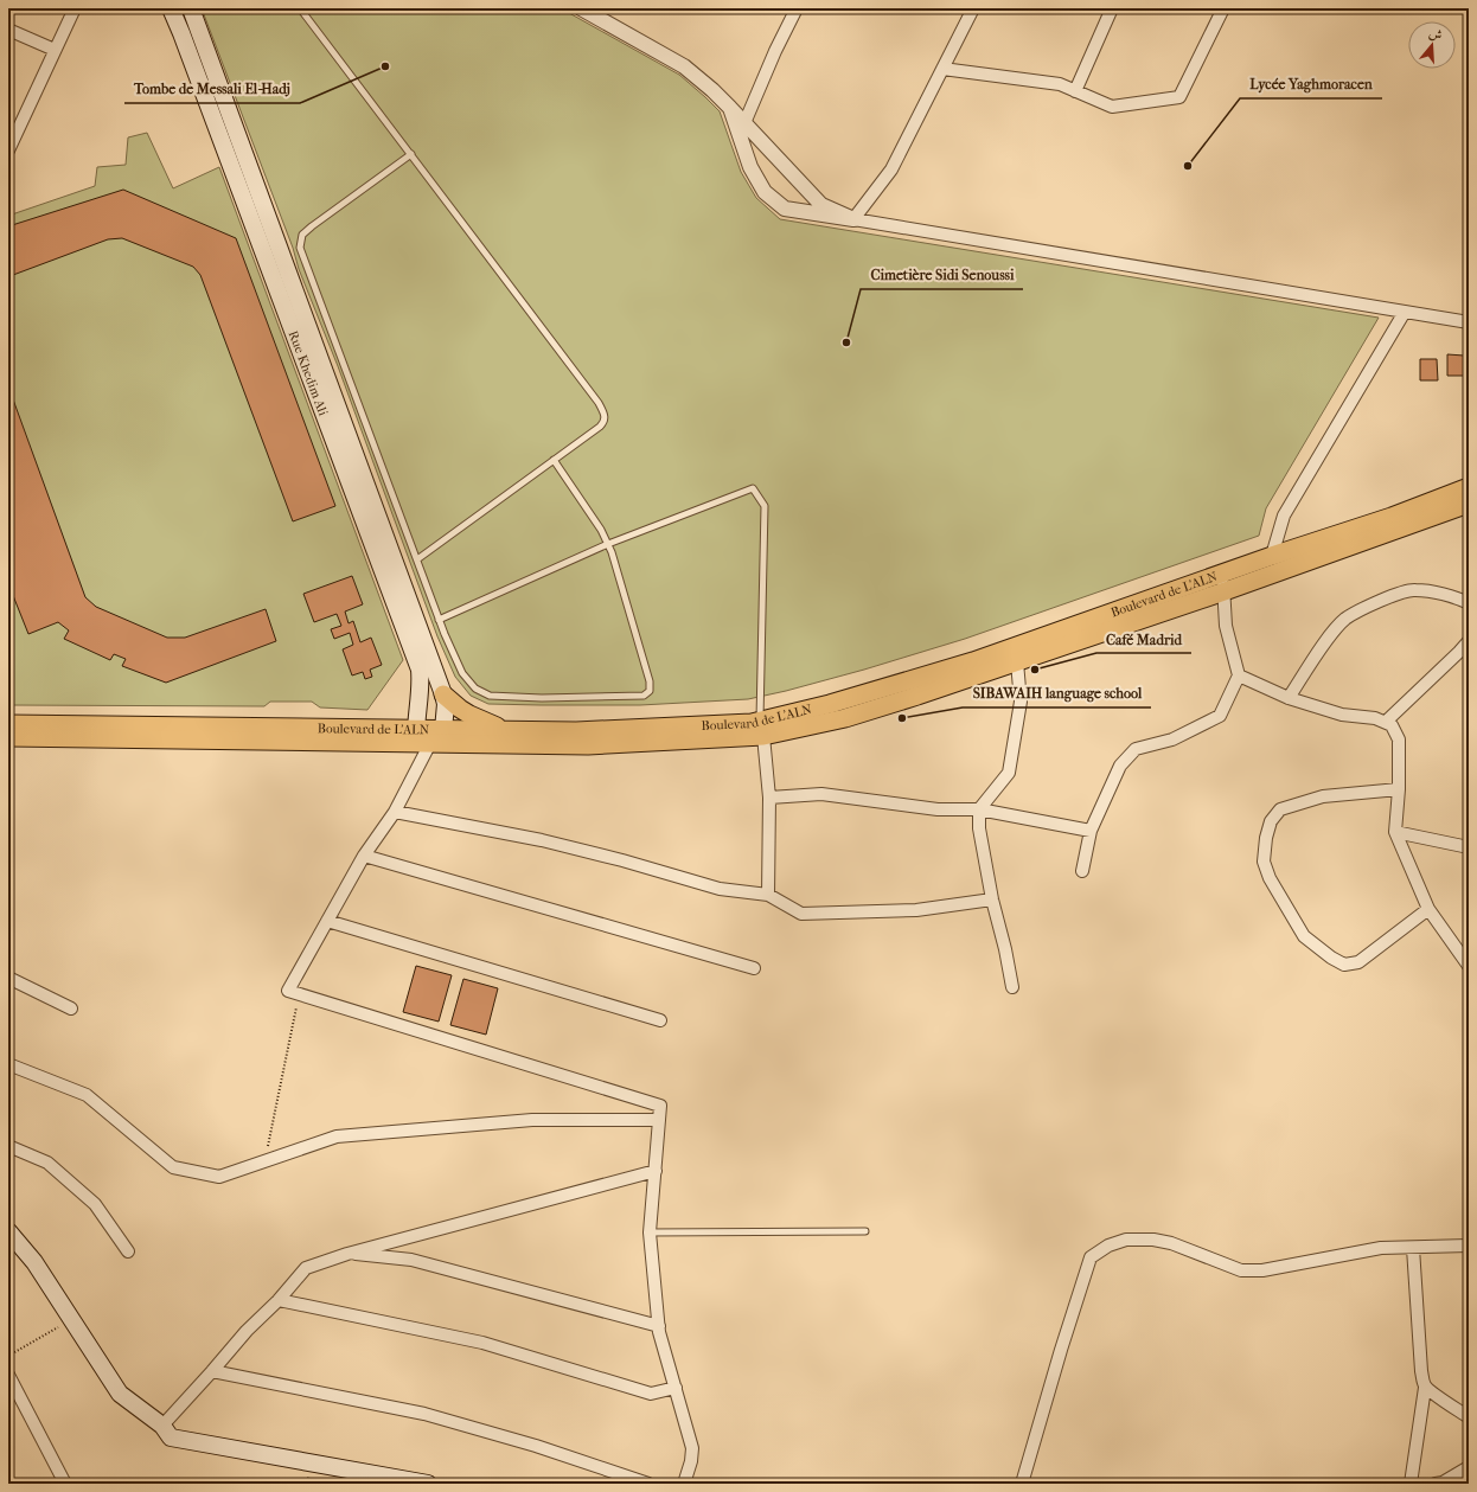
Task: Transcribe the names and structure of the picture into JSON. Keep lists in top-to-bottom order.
{
  "streets": {
    "main road": ["Rue Khedim Ali", "Boulevard de L'ALN"]
  },
  "crossings": [
    ["Rue Khedim Ali", "Boulevard de L'ALN"]
  ],
  "places": [
    "Tombe de Messali El-Hadj",
    "Lycée Yaghmoracen",
    "Cimetière Sidi Senoussi",
    "Café Madrid",
    "SIBAWAIH language school"
  ],
  "north": "top"
}
